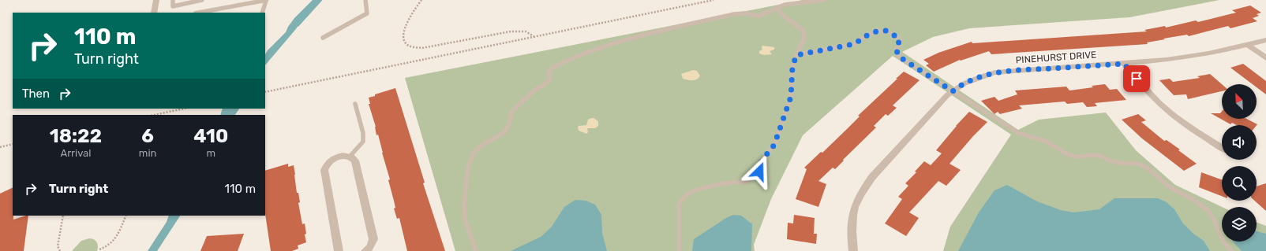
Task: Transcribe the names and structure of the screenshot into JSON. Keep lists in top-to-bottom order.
{
  "streets": {
    "street": ["PINEHURST DRIVE"]
  },
  "north": "top left",
  "page": {
    "turn": ["110 m", "Turn right"],
    "then": "Then",
    "eta": [
      "18:22",
      "Arrival",
      "6",
      "min",
      "410",
      "m"
    ],
    "list": [
      {
        "name": "Turn right",
        "value": "110 m"
      }
    ]
  }
}
